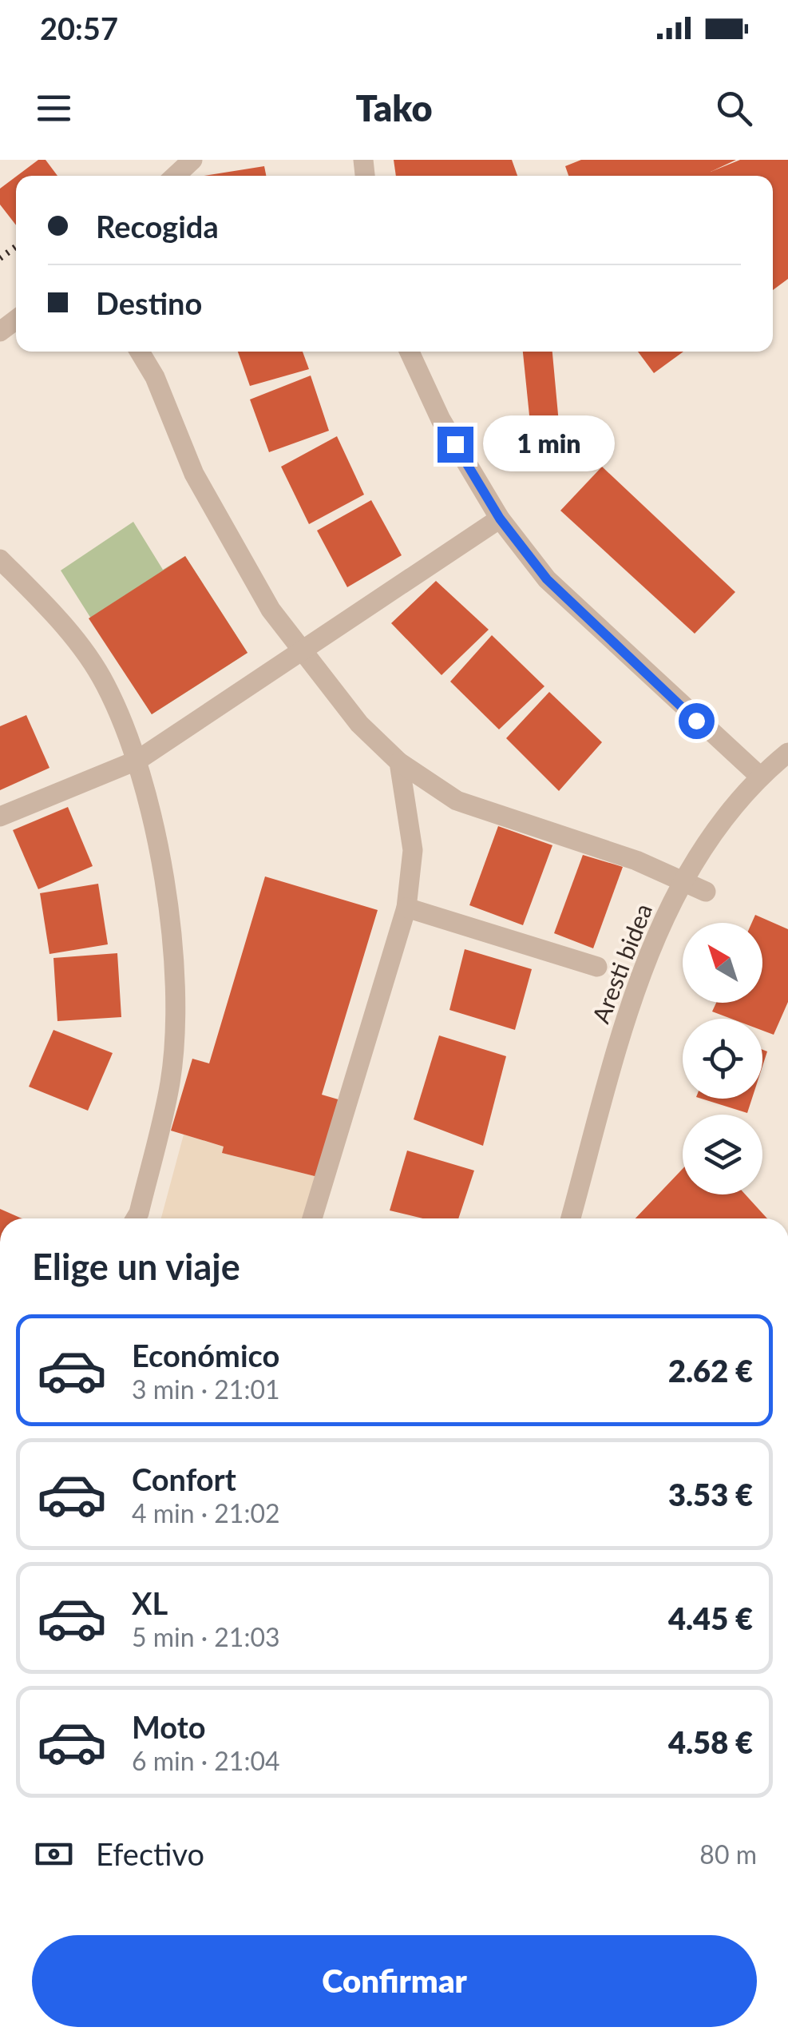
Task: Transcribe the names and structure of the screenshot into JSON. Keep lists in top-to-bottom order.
{
  "streets": {
    "street": ["Aresti bidea"]
  },
  "north": "top left",
  "page": {
    "status": "20:57",
    "header": "Tako",
    "banner": ["Recogida", "Destino"],
    "bubble": "1 min",
    "heading": "Elige un viaje",
    "list": [
      {
        "name": "Económico",
        "note": "3 min · 21:01",
        "value": "2.62 €"
      },
      {
        "name": "Confort",
        "note": "4 min · 21:02",
        "value": "3.53 €"
      },
      {
        "name": "XL",
        "note": "5 min · 21:03",
        "value": "4.45 €"
      },
      {
        "name": "Moto",
        "note": "6 min · 21:04",
        "value": "4.58 €"
      }
    ],
    "pay": ["Efectivo", "80 m"],
    "buttons": "Confirmar"
  }
}
